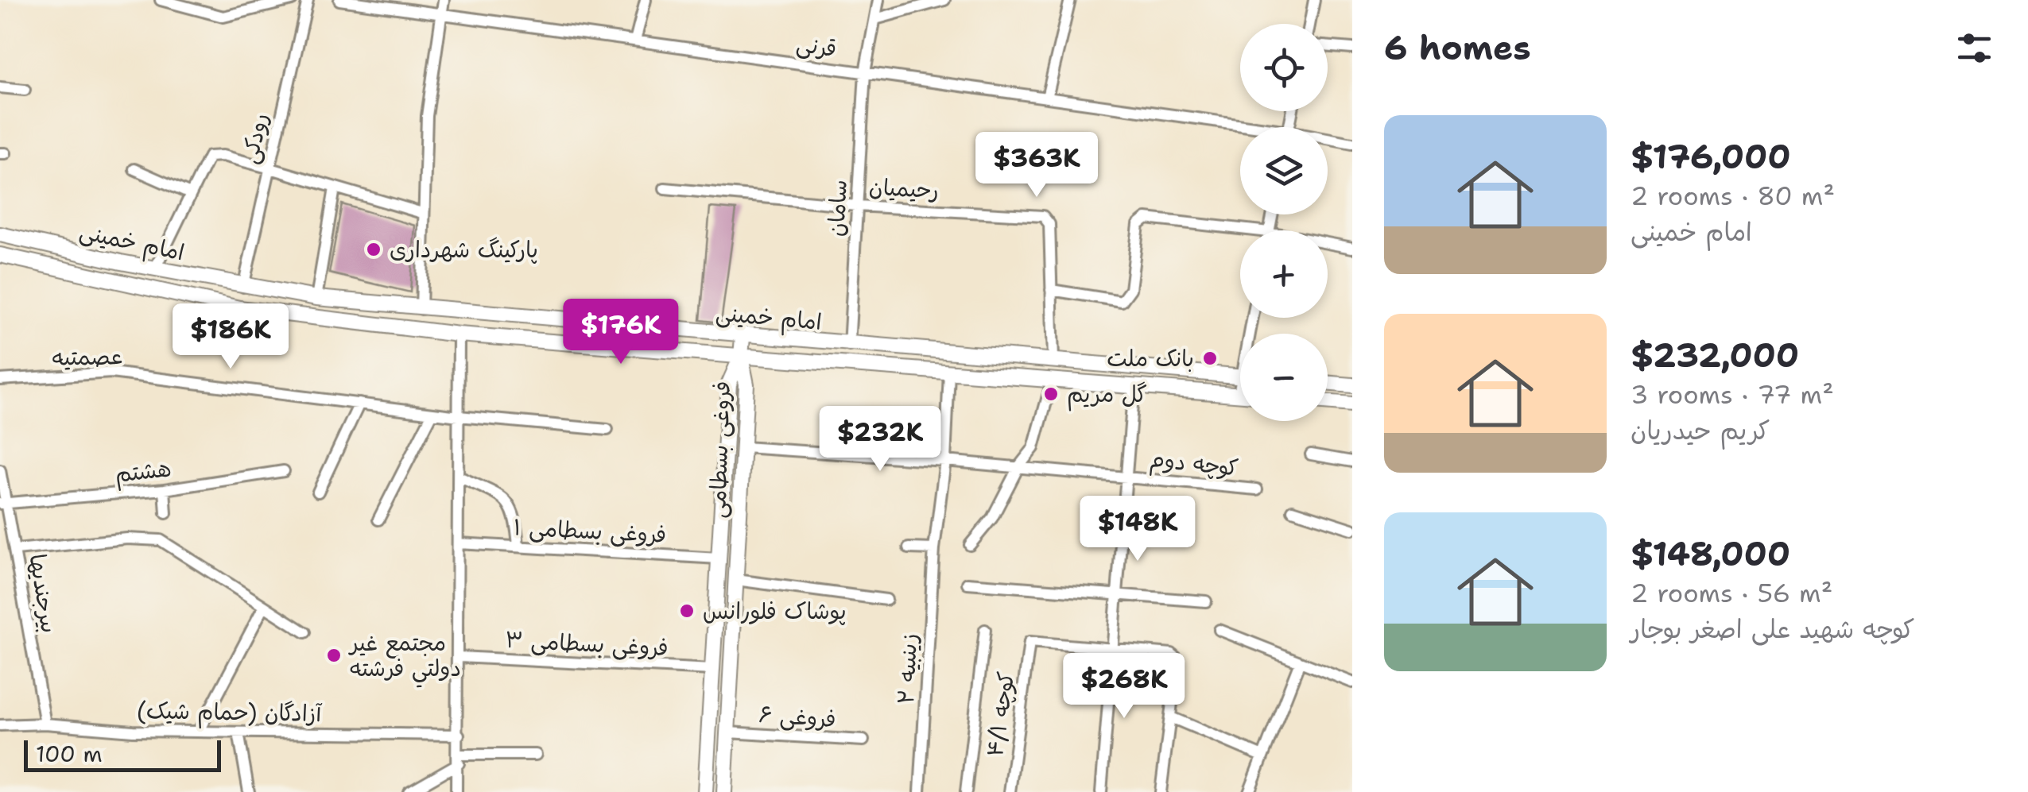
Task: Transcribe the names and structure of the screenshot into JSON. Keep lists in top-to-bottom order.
{
  "streets": {
    "main road": ["امام خمینی", "فروغی بسطامی"],
    "street": [
      "قرنی",
      "رودکی",
      "رحیمیان",
      "سامان",
      "عصمتیه",
      "کوچه دوم",
      "هشتم",
      "فروغی بسطامی ۱",
      "بیرجندیها",
      "فروغی بسطامی ۳",
      "زینبیه ۲",
      "آزادگان (حمام شیک)",
      "کوچه ۴/۱",
      "فروغی ۶"
    ]
  },
  "crossings": [
    ["قرنی", "سامان"],
    ["رودکی", "امام خمینی"],
    ["رحیمیان", "سامان"],
    ["رحیمیان", "امام خمینی"],
    ["سامان", "امام خمینی"],
    ["امام خمینی", "فروغی بسطامی"],
    ["امام خمینی", "زینبیه ۲"],
    ["فروغی بسطامی", "کوچه دوم"],
    ["فروغی بسطامی", "فروغی بسطامی ۱"],
    ["فروغی بسطامی", "فروغی بسطامی ۳"],
    ["فروغی بسطامی", "فروغی ۶"],
    ["کوچه دوم", "زینبیه ۲"],
    ["هشتم", "بیرجندیها"],
    ["بیرجندیها", "آزادگان (حمام شیک)"]
  ],
  "places": [
    "پارکینگ شهرداری",
    "بانک ملت",
    "گل مریم",
    "پوشاک فلورانس",
    "مجتمع غير دولتي فرشته"
  ],
  "scale_bar": "100 m",
  "page": {
    "heading": "6 homes",
    "map_buttons": ["+", "−"],
    "list": [
      {
        "name": "$176,000",
        "note": "2 rooms · 80 m² · امام خمینی"
      },
      {
        "name": "$232,000",
        "note": "3 rooms · 77 m² · کریم حیدریان"
      },
      {
        "name": "$148,000",
        "note": "2 rooms · 56 m² · کوچه شهید علی اصغر بوجار"
      }
    ],
    "price": [
      "$363K",
      "$176K",
      "$186K",
      "$232K",
      "$148K",
      "$268K"
    ],
    "scale": "100 m"
  }
}
